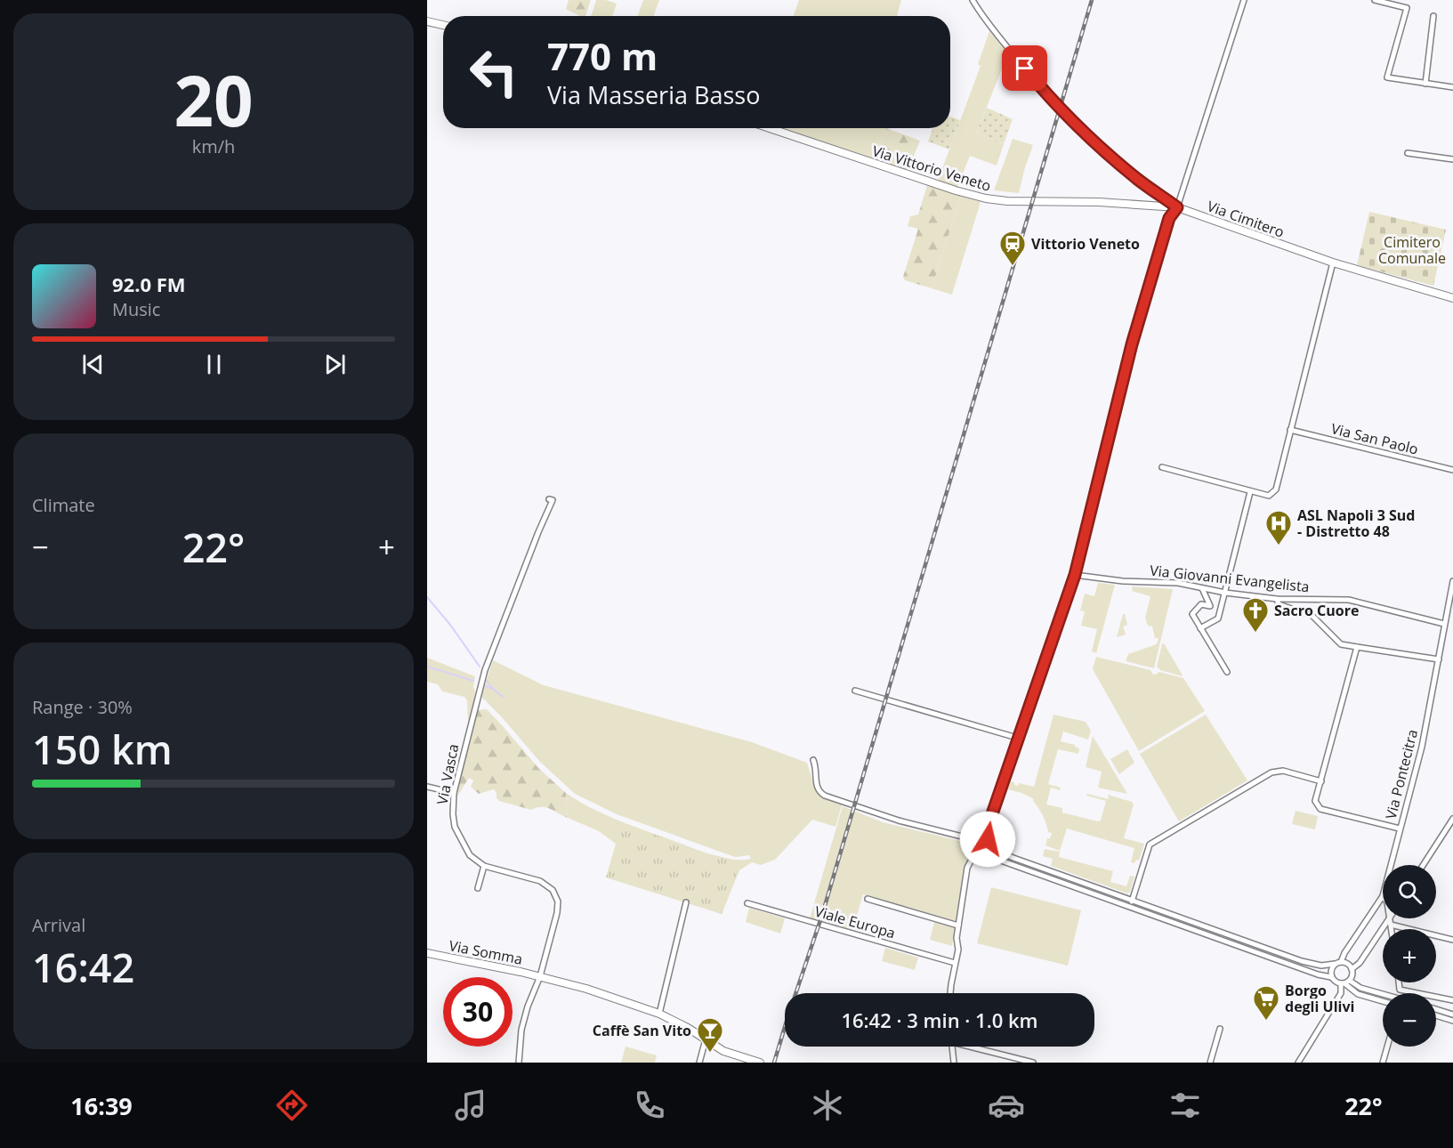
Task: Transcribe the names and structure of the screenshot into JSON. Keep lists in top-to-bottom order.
{
  "streets": {
    "street": [
      "Via Vittorio Veneto",
      "Via Cimitero",
      "Via San Paolo",
      "Via Giovanni Evangelista",
      "Via Vasca",
      "Via Pontecitra",
      "Viale Europa",
      "Via Somma"
    ]
  },
  "crossings": [
    ["Via Vittorio Veneto", "Via Cimitero"],
    ["Via Giovanni Evangelista", "Via Pontecitra"]
  ],
  "parks": ["Cimitero Comunale"],
  "places": {
    "station": ["Vittorio Veneto"],
    "hospital": ["ASL Napoli 3 Sud - Distretto 48"],
    "church": ["Sacro Cuore"],
    "supermarket": ["Borgo degli Ulivi"],
    "bar": ["Caffè San Vito"]
  },
  "page": {
    "tile": [
      ["20", "km/h"],
      "Climate",
      ["Range · 30%", "150 km"],
      ["Arrival", "16:42"]
    ],
    "turn": ["770 m", "Via Masseria Basso"],
    "song": ["92.0 FM", "Music"],
    "heat": ["−", "22°", "+"],
    "map_buttons": ["+", "−"],
    "limit": "30",
    "trip": "16:42 · 3 min · 1.0 km",
    "tabs": ["16:39", "22°"]
  }
}
